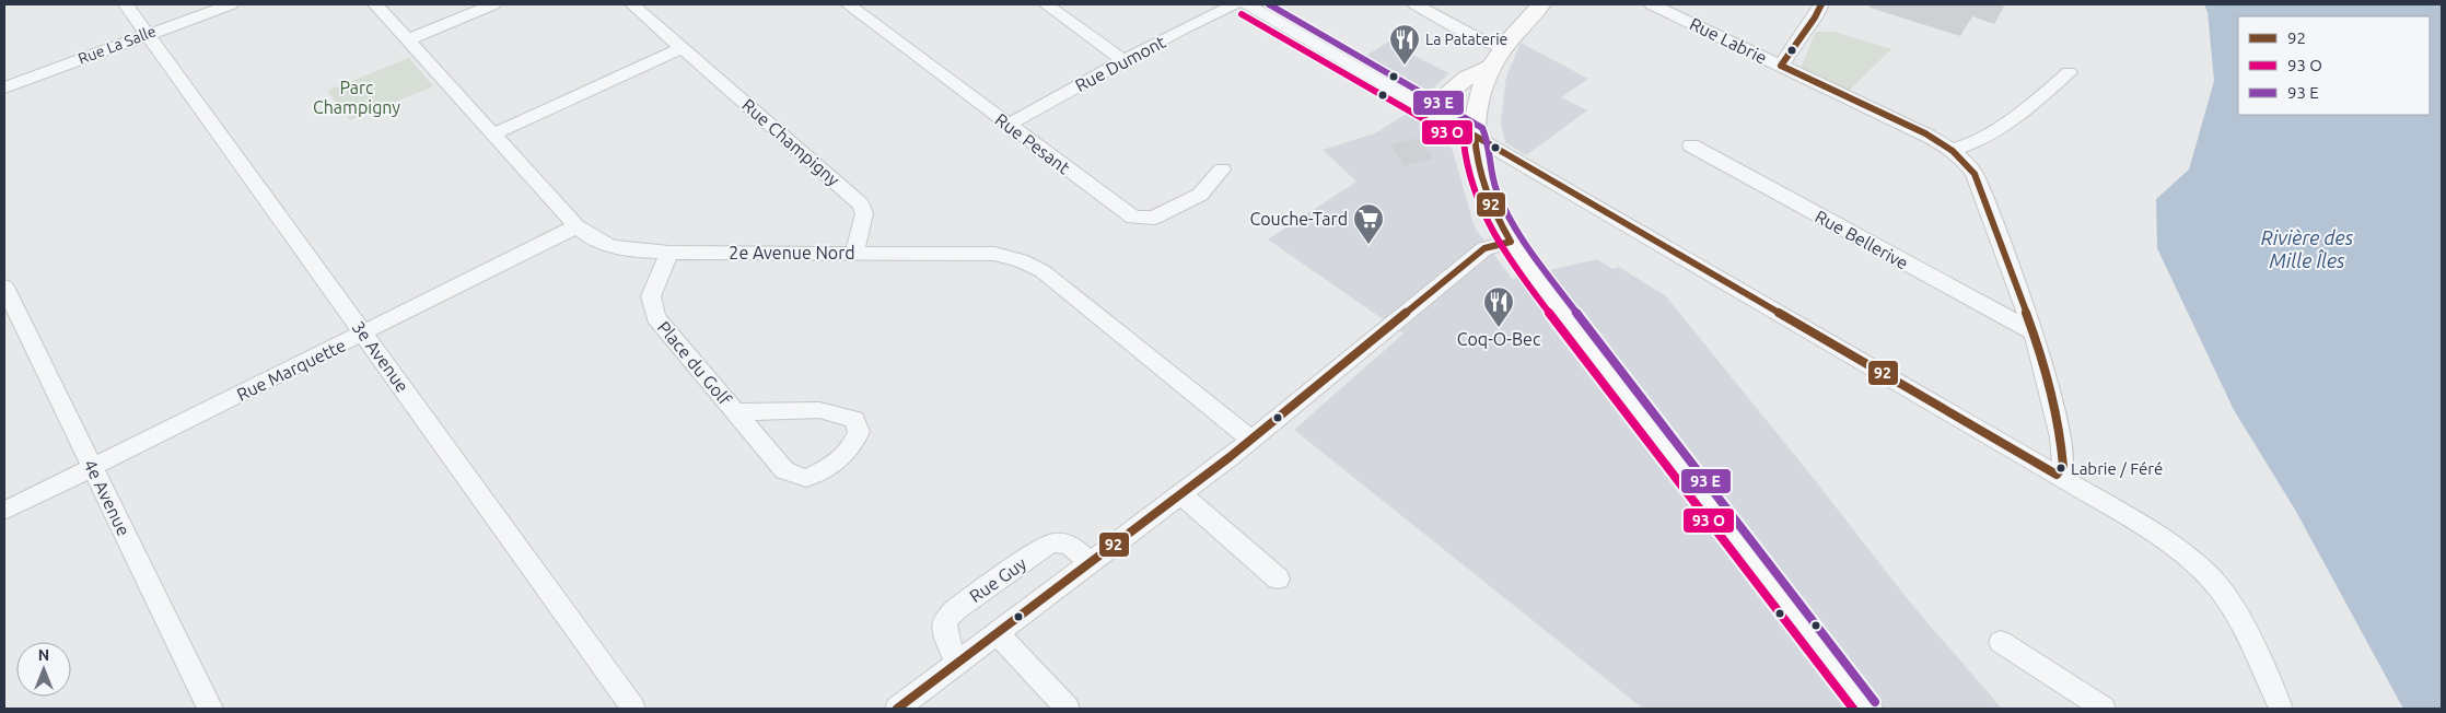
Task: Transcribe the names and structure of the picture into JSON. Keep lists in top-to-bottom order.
{
  "streets": {
    "street": [
      "Rue Labrie",
      "Rue La Salle",
      "Rue Dumont",
      "Rue Champigny",
      "Rue Pesant",
      "Rue Bellerive",
      "2e Avenue Nord",
      "3e Avenue",
      "Place du Golf",
      "Rue Marquette",
      "4e Avenue",
      "Rue Guy"
    ]
  },
  "crossings": [
    ["Rue Labrie", "Rue Bellerive"],
    ["Rue La Salle", "3e Avenue"],
    ["Rue Dumont", "Rue Pesant"],
    ["Rue Champigny", "2e Avenue Nord"],
    ["2e Avenue Nord", "Place du Golf"],
    ["2e Avenue Nord", "Rue Marquette"],
    ["3e Avenue", "Rue Marquette"],
    ["Rue Marquette", "4e Avenue"]
  ],
  "water": ["Rivière des Mille Îles"],
  "parks": ["Parc Champigny"],
  "places": {
    "restaurant": ["La Pataterie", "Coq-O-Bec"],
    "supermarket": ["Couche-Tard"],
    "other": ["Labrie / Féré"]
  },
  "lines": ["transit line 92"],
  "legend": ["92", "93 O", "93 E"],
  "north": "top"
}
